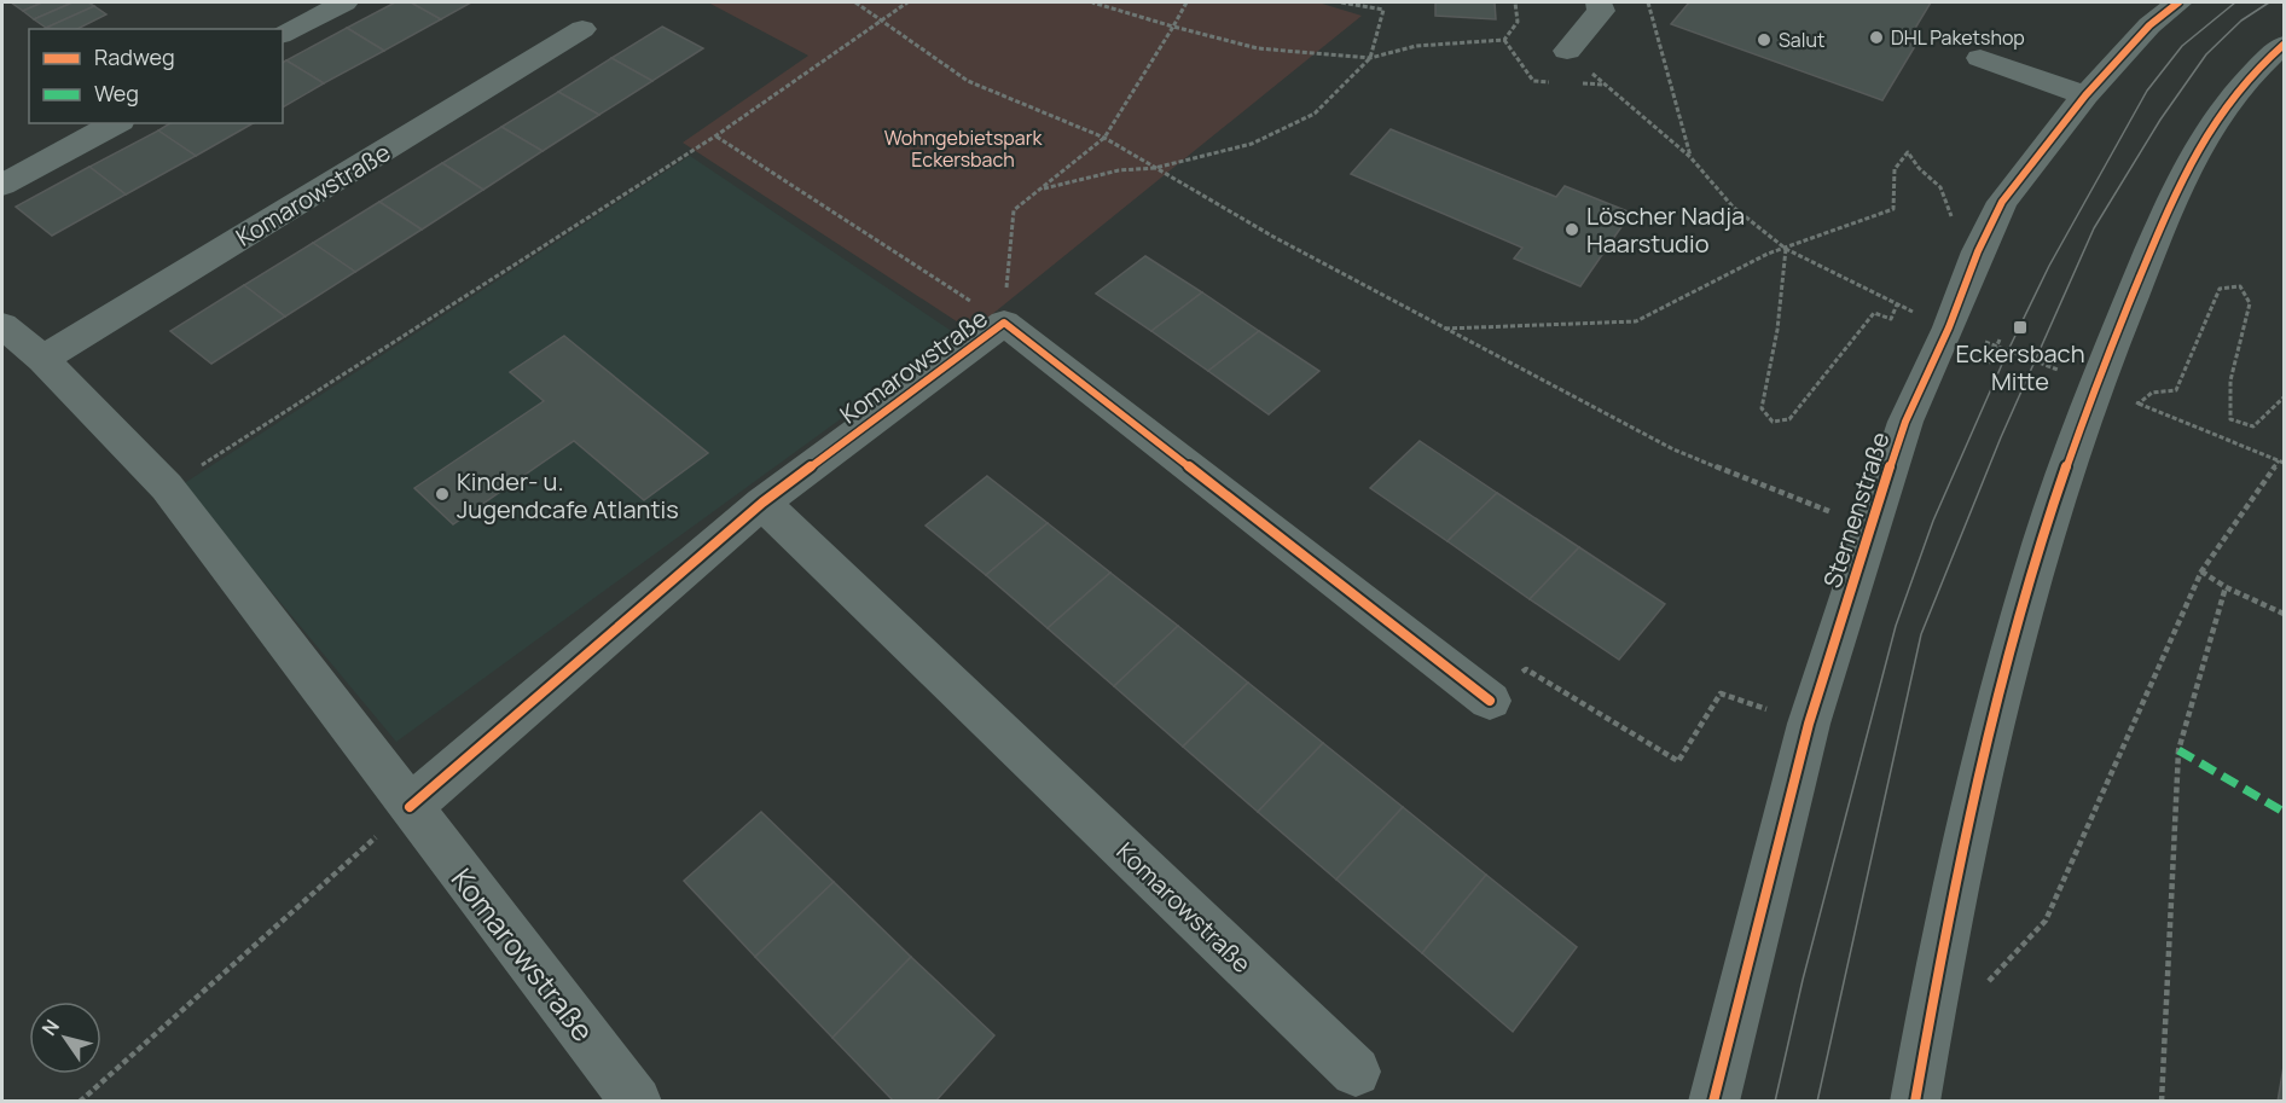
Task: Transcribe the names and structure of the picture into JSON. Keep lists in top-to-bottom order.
{
  "streets": {
    "street": ["Komarowstraße", "Sternenstraße"]
  },
  "parks": ["Wohngebietspark Eckersbach"],
  "places": {
    "other": [
      "DHL Paketshop",
      "Salut",
      "Löscher Nadja Haarstudio",
      "Kinder- u. Jugendcafe Atlantis"
    ],
    "transit": ["Eckersbach Mitte"]
  },
  "legend": ["Radweg", "Weg"],
  "north": "top left"
}
